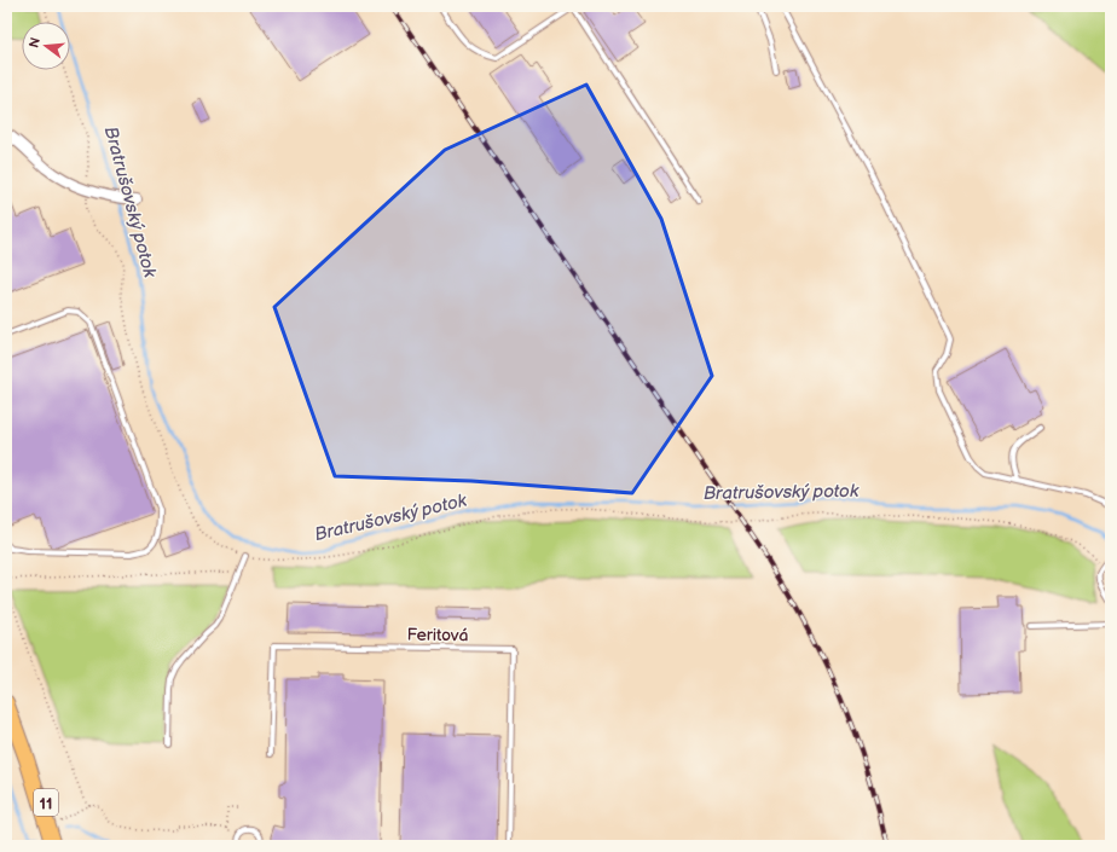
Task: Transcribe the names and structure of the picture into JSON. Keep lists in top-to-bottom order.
{
  "streets": {
    "main road": ["11"],
    "lane": ["Feritová"]
  },
  "water": ["Bratrušovský potok"],
  "north": "left"
}
